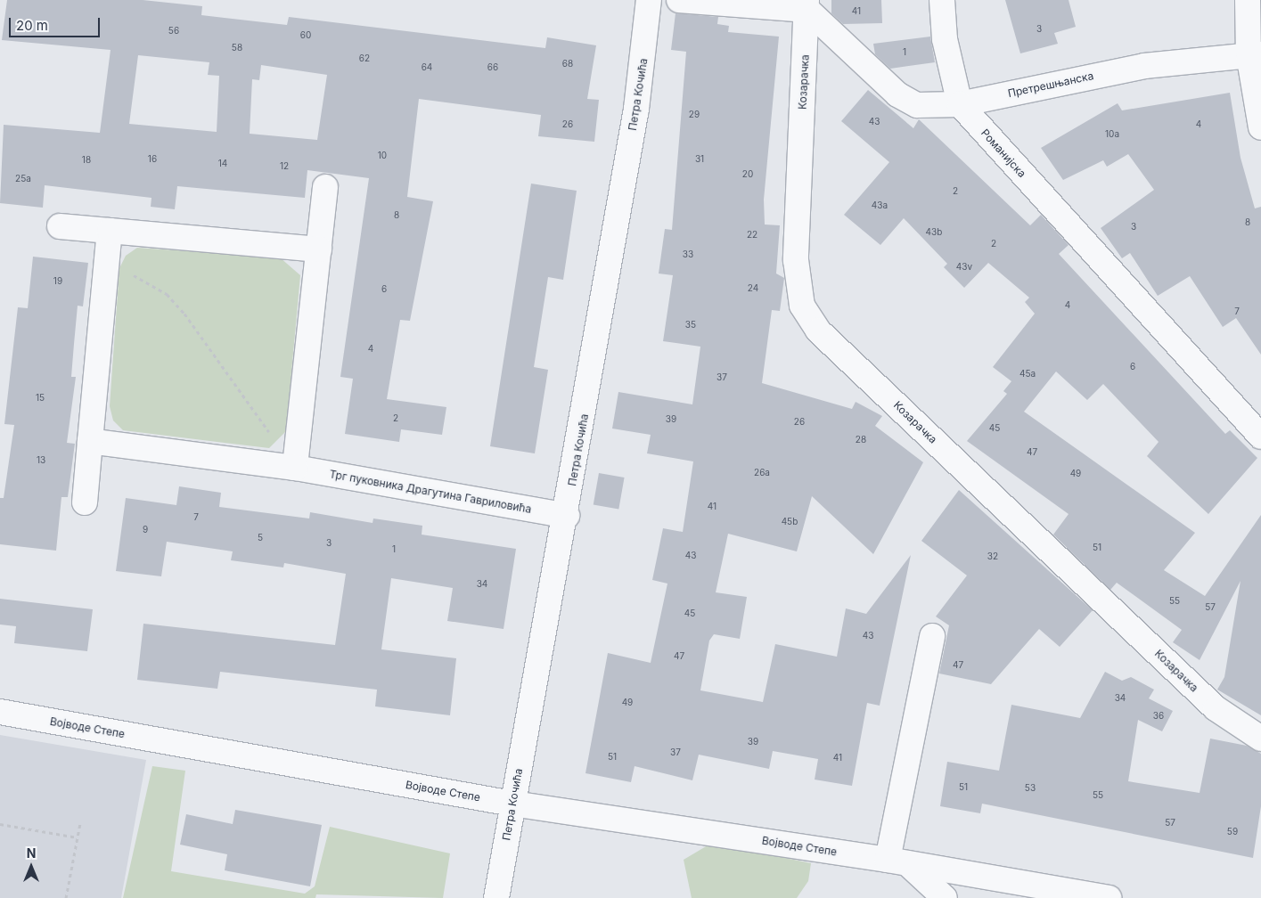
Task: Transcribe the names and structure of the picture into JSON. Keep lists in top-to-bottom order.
{
  "streets": {
    "street": [
      "Козарачка",
      "Претрешњанска",
      "Петра Кочића",
      "Романијска",
      "Трг пуковника Драгутина Гавриловића",
      "Војводе Степе"
    ]
  },
  "crossings": [
    ["Претрешњанска", "Романијска"],
    ["Петра Кочића", "Трг пуковника Драгутина Гавриловића"],
    ["Петра Кочића", "Војводе Степе"]
  ],
  "house_numbers": [
    "41",
    "3",
    "56",
    "60",
    "58",
    "1",
    "62",
    "68",
    "64",
    "66",
    "29",
    "43",
    "26",
    "4",
    "10a",
    "10",
    "16",
    "31",
    "18",
    "14",
    "12",
    "20",
    "25a",
    "2",
    "43a",
    "8",
    "8",
    "3",
    "43b",
    "22",
    "2",
    "33",
    "43v",
    "19",
    "24",
    "6",
    "4",
    "7",
    "35",
    "4",
    "6",
    "45a",
    "37",
    "15",
    "2",
    "39",
    "26",
    "45",
    "28",
    "47",
    "13",
    "26a",
    "49",
    "41",
    "7",
    "45b",
    "9",
    "5",
    "3",
    "51",
    "1",
    "43",
    "32",
    "34",
    "55",
    "57",
    "45",
    "43",
    "47",
    "47",
    "34",
    "49",
    "36",
    "39",
    "37",
    "51",
    "41",
    "51",
    "53",
    "55",
    "57",
    "59"
  ],
  "scale_bar": "20 m",
  "north": "top"
}
